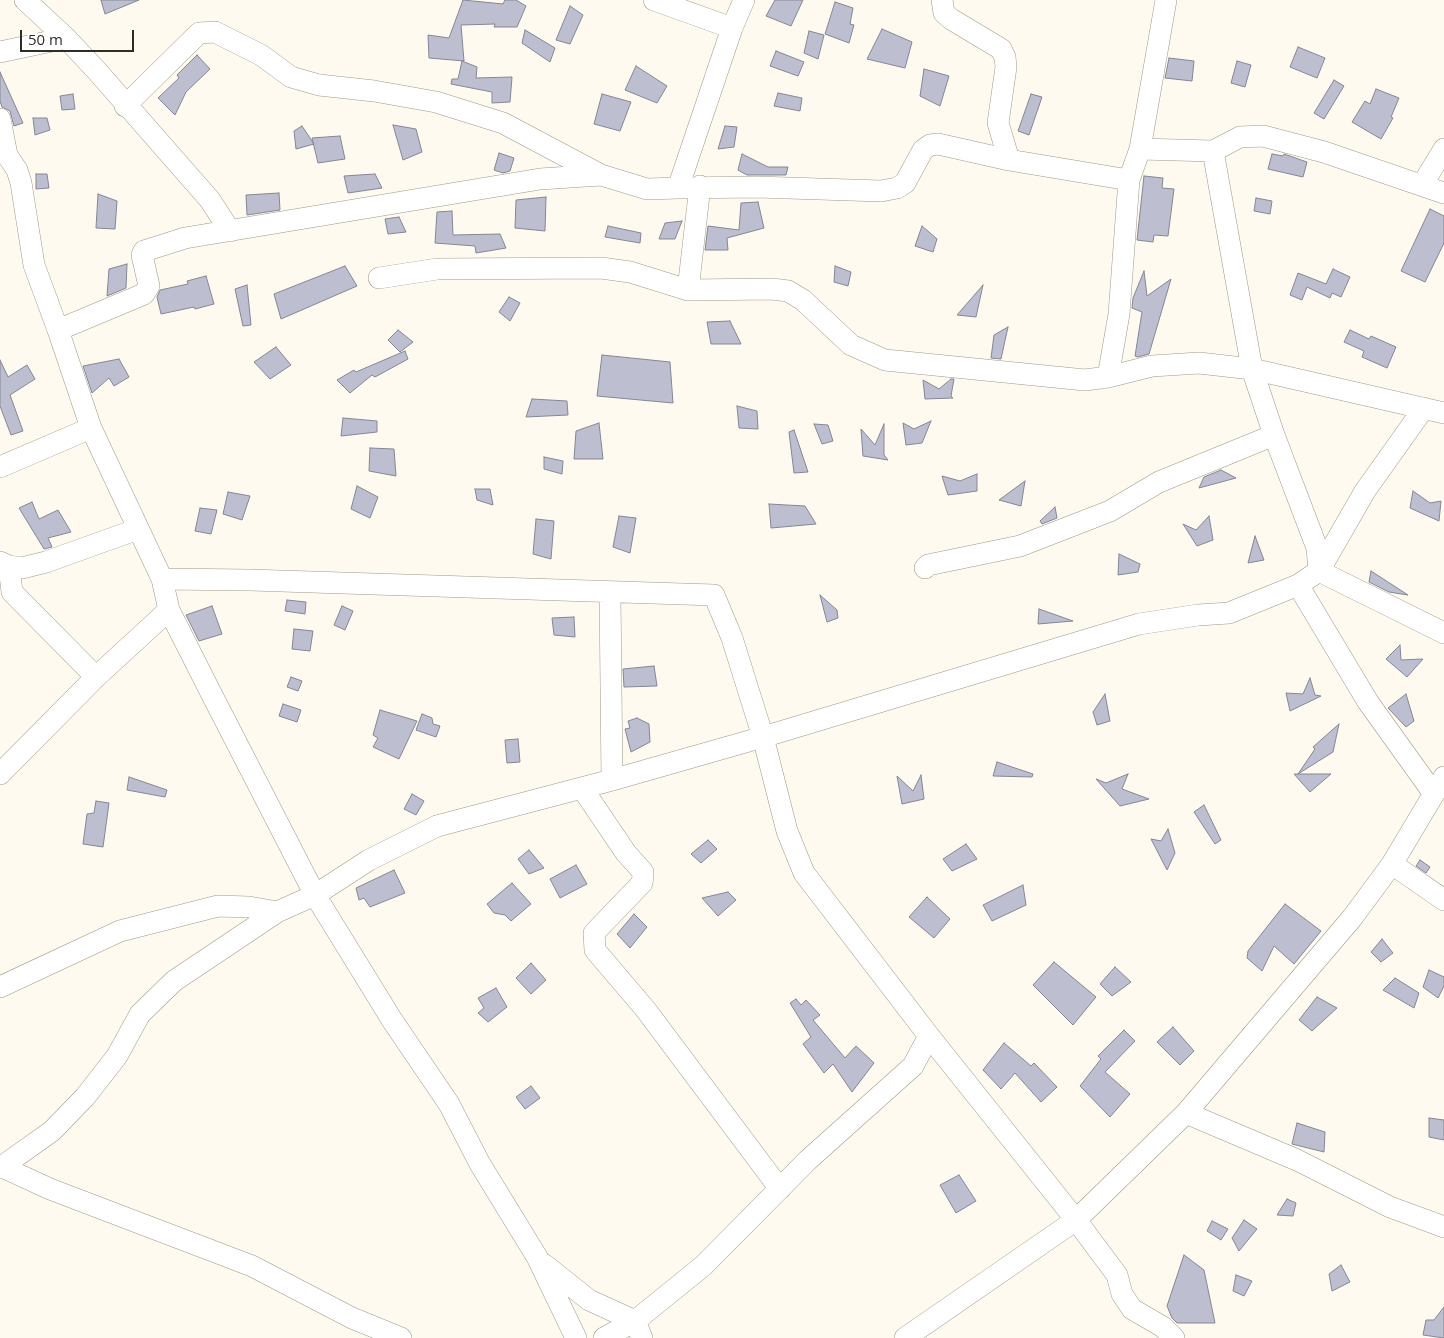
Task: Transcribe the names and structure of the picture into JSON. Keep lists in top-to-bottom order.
{
  "scale_bar": "50 m"
}
